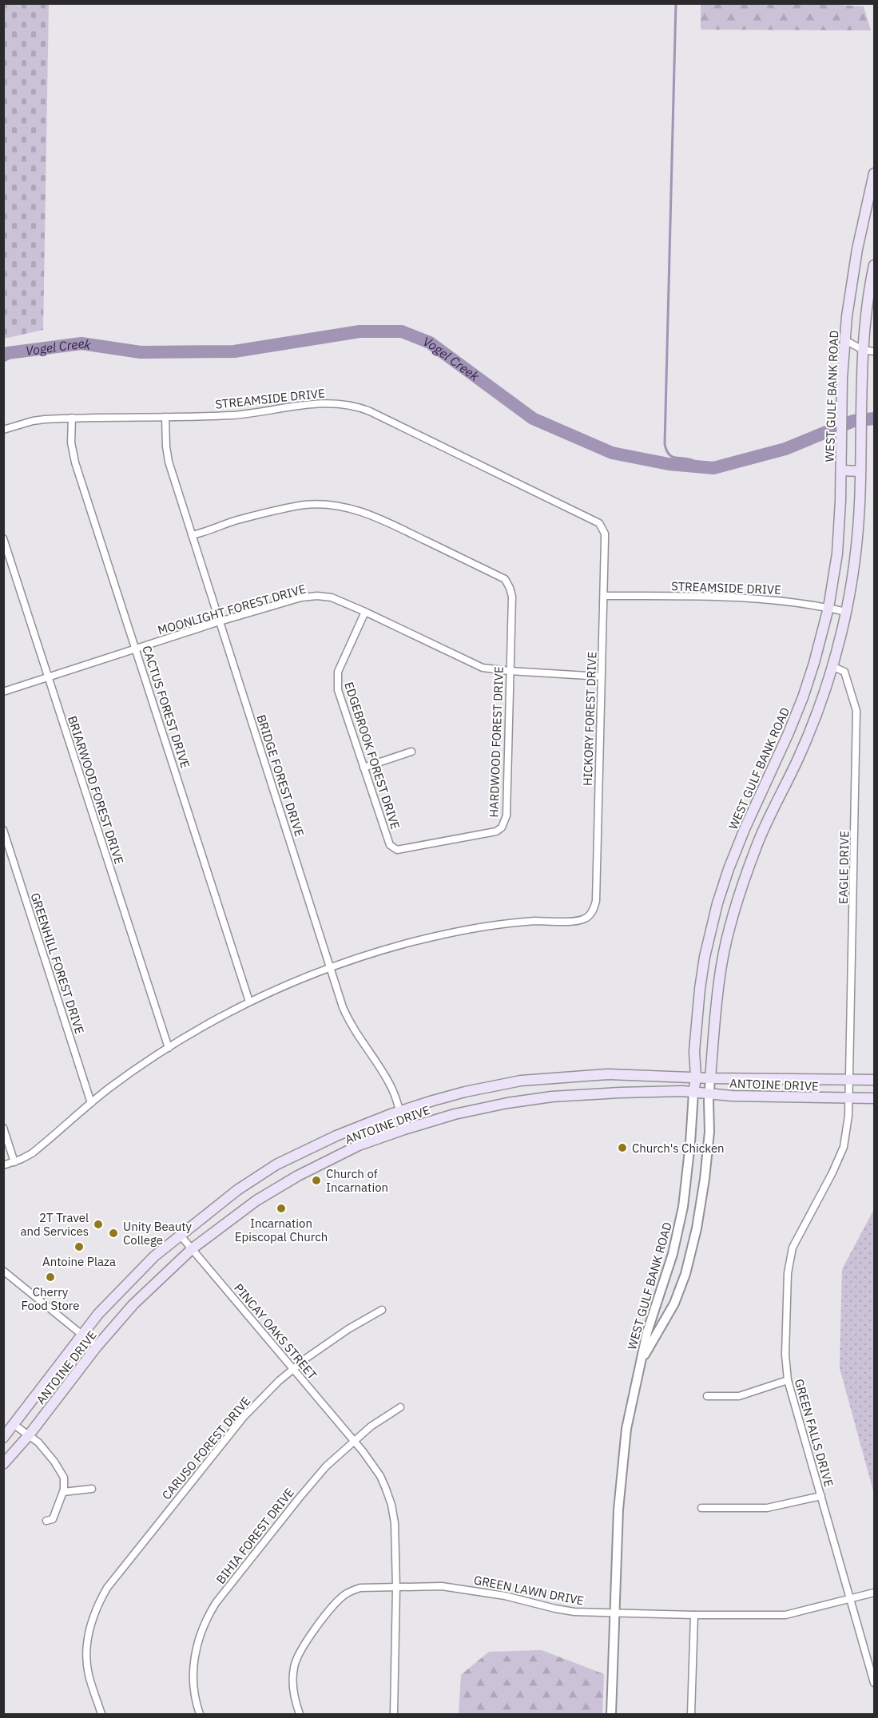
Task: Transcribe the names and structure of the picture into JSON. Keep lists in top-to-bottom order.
{
  "streets": {
    "main road": ["WEST GULF BANK ROAD", "ANTOINE DRIVE"],
    "street": [
      "STREAMSIDE DRIVE",
      "MOONLIGHT FOREST DRIVE",
      "CACTUS FOREST DRIVE",
      "HICKORY FOREST DRIVE",
      "HARDWOOD FOREST DRIVE",
      "EDGEBROOK FOREST DRIVE",
      "BRIDGE FOREST DRIVE",
      "BRIARWOOD FOREST DRIVE",
      "EAGLE DRIVE",
      "GREENHILL FOREST DRIVE",
      "PINCAY OAKS STREET",
      "GREEN FALLS DRIVE",
      "CARUSO FOREST DRIVE",
      "BIHIA FOREST DRIVE",
      "GREEN LAWN DRIVE"
    ]
  },
  "crossings": [
    ["WEST GULF BANK ROAD", "STREAMSIDE DRIVE"],
    ["WEST GULF BANK ROAD", "EAGLE DRIVE"],
    ["WEST GULF BANK ROAD", "ANTOINE DRIVE"],
    ["WEST GULF BANK ROAD", "GREEN LAWN DRIVE"],
    ["STREAMSIDE DRIVE", "CACTUS FOREST DRIVE"],
    ["STREAMSIDE DRIVE", "HICKORY FOREST DRIVE"],
    ["STREAMSIDE DRIVE", "BRIDGE FOREST DRIVE"],
    ["MOONLIGHT FOREST DRIVE", "CACTUS FOREST DRIVE"],
    ["MOONLIGHT FOREST DRIVE", "HICKORY FOREST DRIVE"],
    ["MOONLIGHT FOREST DRIVE", "HARDWOOD FOREST DRIVE"],
    ["MOONLIGHT FOREST DRIVE", "EDGEBROOK FOREST DRIVE"],
    ["MOONLIGHT FOREST DRIVE", "BRIDGE FOREST DRIVE"],
    ["MOONLIGHT FOREST DRIVE", "BRIARWOOD FOREST DRIVE"],
    ["HICKORY FOREST DRIVE", "BRIDGE FOREST DRIVE"],
    ["HARDWOOD FOREST DRIVE", "EDGEBROOK FOREST DRIVE"],
    ["HARDWOOD FOREST DRIVE", "BRIDGE FOREST DRIVE"],
    ["BRIDGE FOREST DRIVE", "ANTOINE DRIVE"],
    ["EAGLE DRIVE", "ANTOINE DRIVE"],
    ["EAGLE DRIVE", "GREEN FALLS DRIVE"],
    ["ANTOINE DRIVE", "PINCAY OAKS STREET"],
    ["ANTOINE DRIVE", "GREEN FALLS DRIVE"],
    ["PINCAY OAKS STREET", "CARUSO FOREST DRIVE"],
    ["PINCAY OAKS STREET", "BIHIA FOREST DRIVE"],
    ["PINCAY OAKS STREET", "GREEN LAWN DRIVE"],
    ["GREEN FALLS DRIVE", "GREEN LAWN DRIVE"]
  ],
  "water": ["Vogel Creek"],
  "places": [
    "Church's Chicken",
    "Church of Incarnation",
    "Incarnation Episcopal Church",
    "2T Travel and Services",
    "Unity Beauty College",
    "Antoine Plaza",
    "Cherry Food Store"
  ]
}
